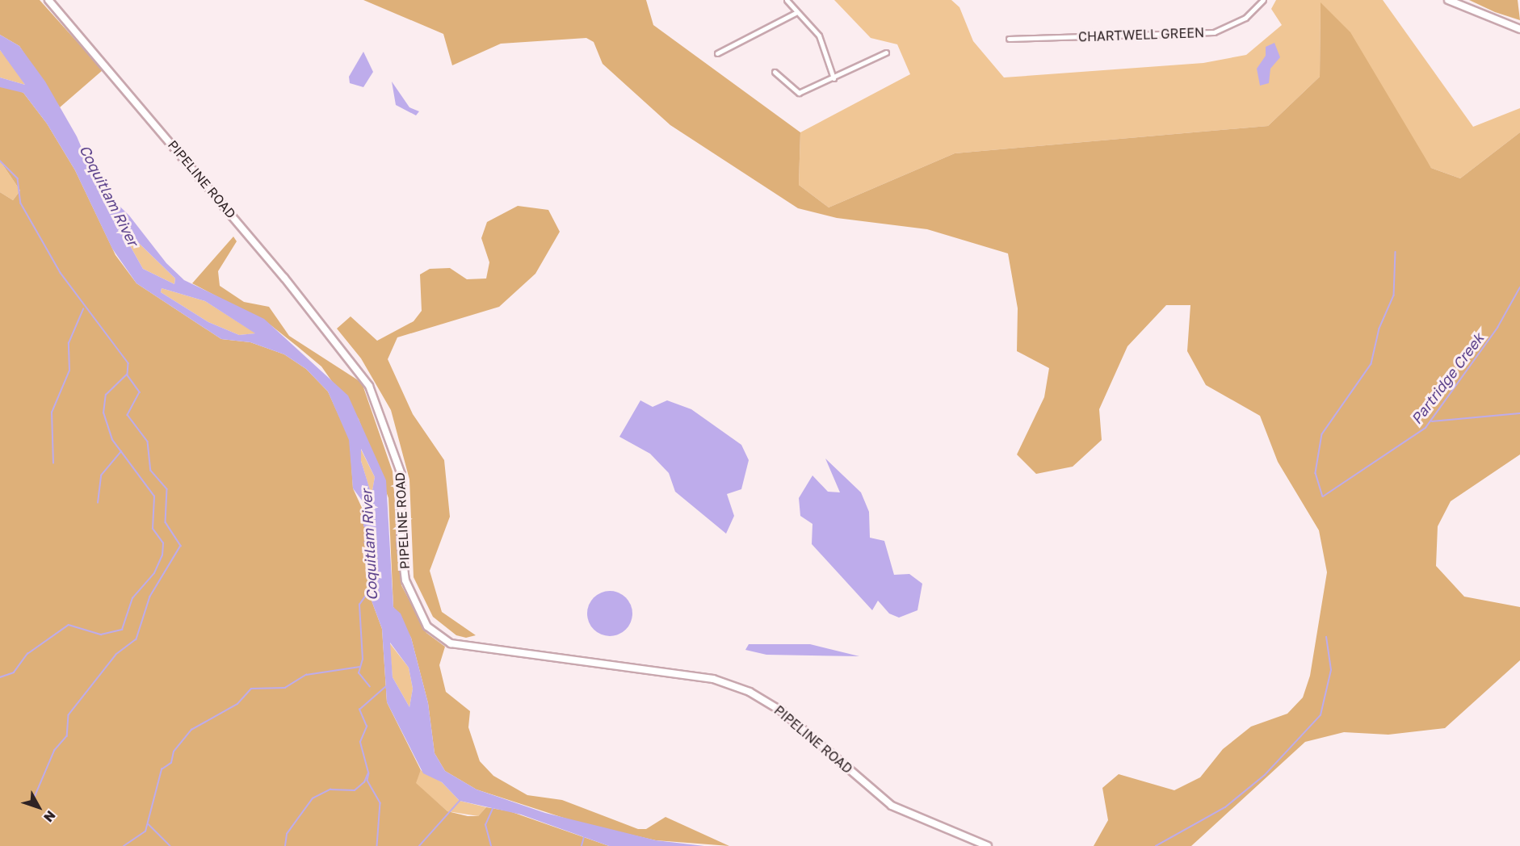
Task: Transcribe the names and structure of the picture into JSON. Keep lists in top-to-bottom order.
{
  "streets": {
    "street": ["CHARTWELL GREEN", "PIPELINE ROAD"]
  },
  "water": ["Coquitlam River", "Partridge Creek"],
  "north": "bottom right"
}
